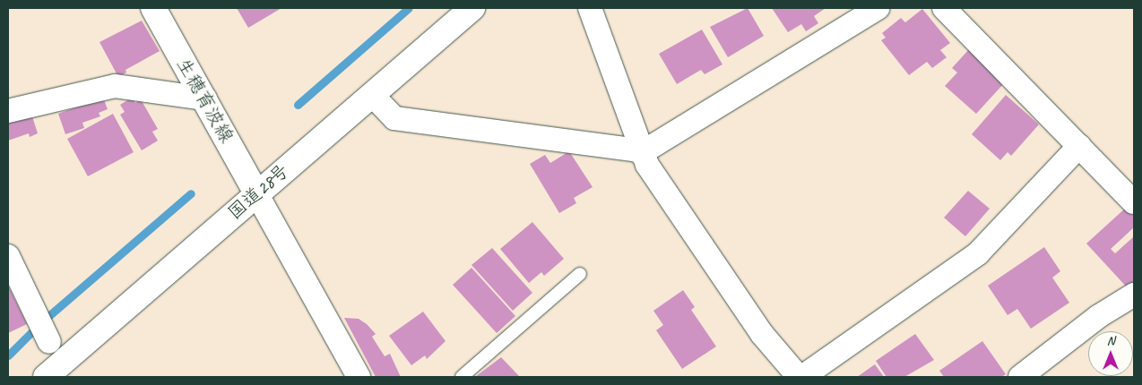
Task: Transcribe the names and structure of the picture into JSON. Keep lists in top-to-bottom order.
{
  "streets": {
    "main road": ["生穂育波線", "国道28号"]
  },
  "crossings": [
    ["生穂育波線", "国道28号"]
  ],
  "north": "top"
}
